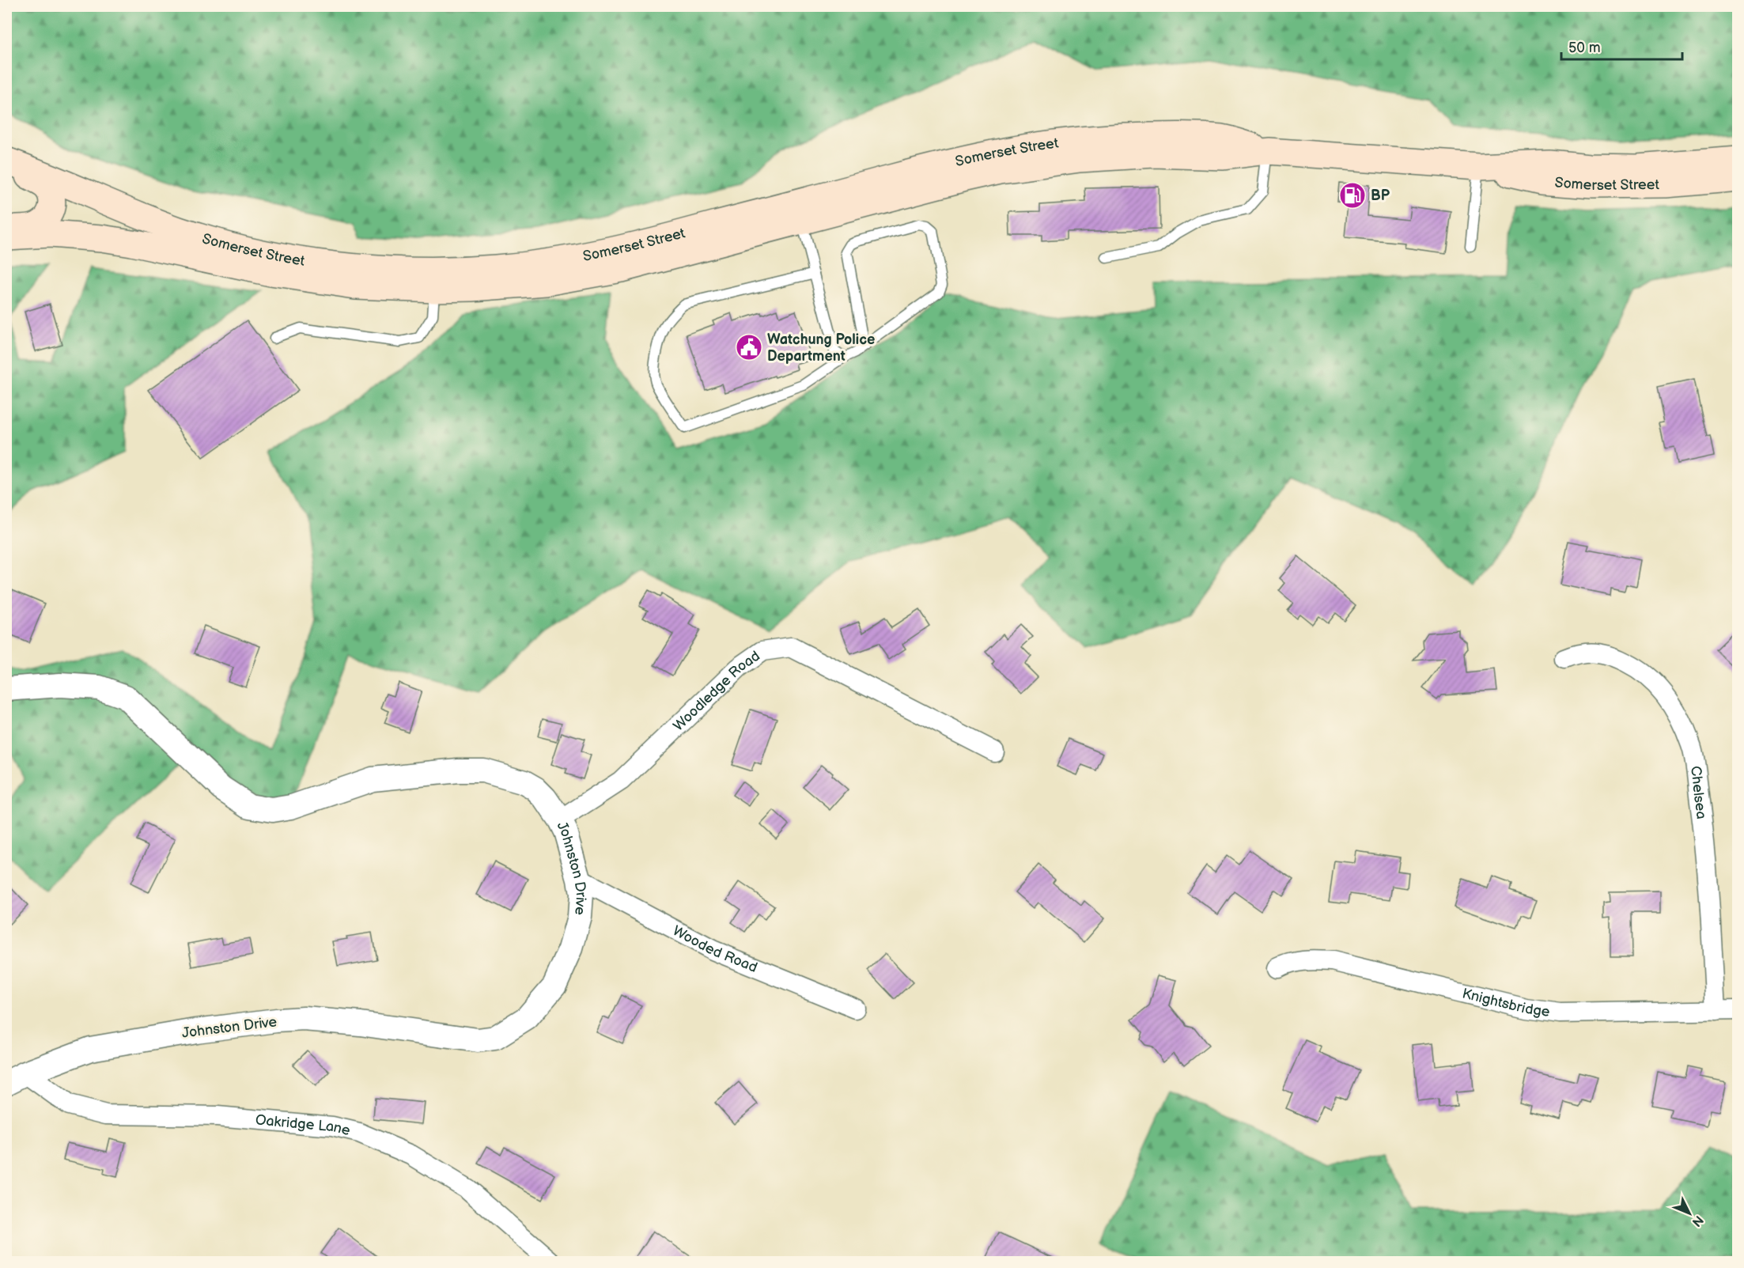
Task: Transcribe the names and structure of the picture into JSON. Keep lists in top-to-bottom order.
{
  "streets": {
    "main road": ["Somerset Street"],
    "street": [
      "Woodledge Road",
      "Chelsea",
      "Johnston Drive",
      "Wooded Road",
      "Knightsbridge",
      "Oakridge Lane"
    ]
  },
  "crossings": [
    ["Woodledge Road", "Johnston Drive"],
    ["Chelsea", "Knightsbridge"],
    ["Johnston Drive", "Wooded Road"],
    ["Johnston Drive", "Oakridge Lane"]
  ],
  "places": {
    "fuel station": ["BP"],
    "public building": ["Watchung Police Department"]
  },
  "scale_bar": "50 m",
  "north": "bottom right"
}
